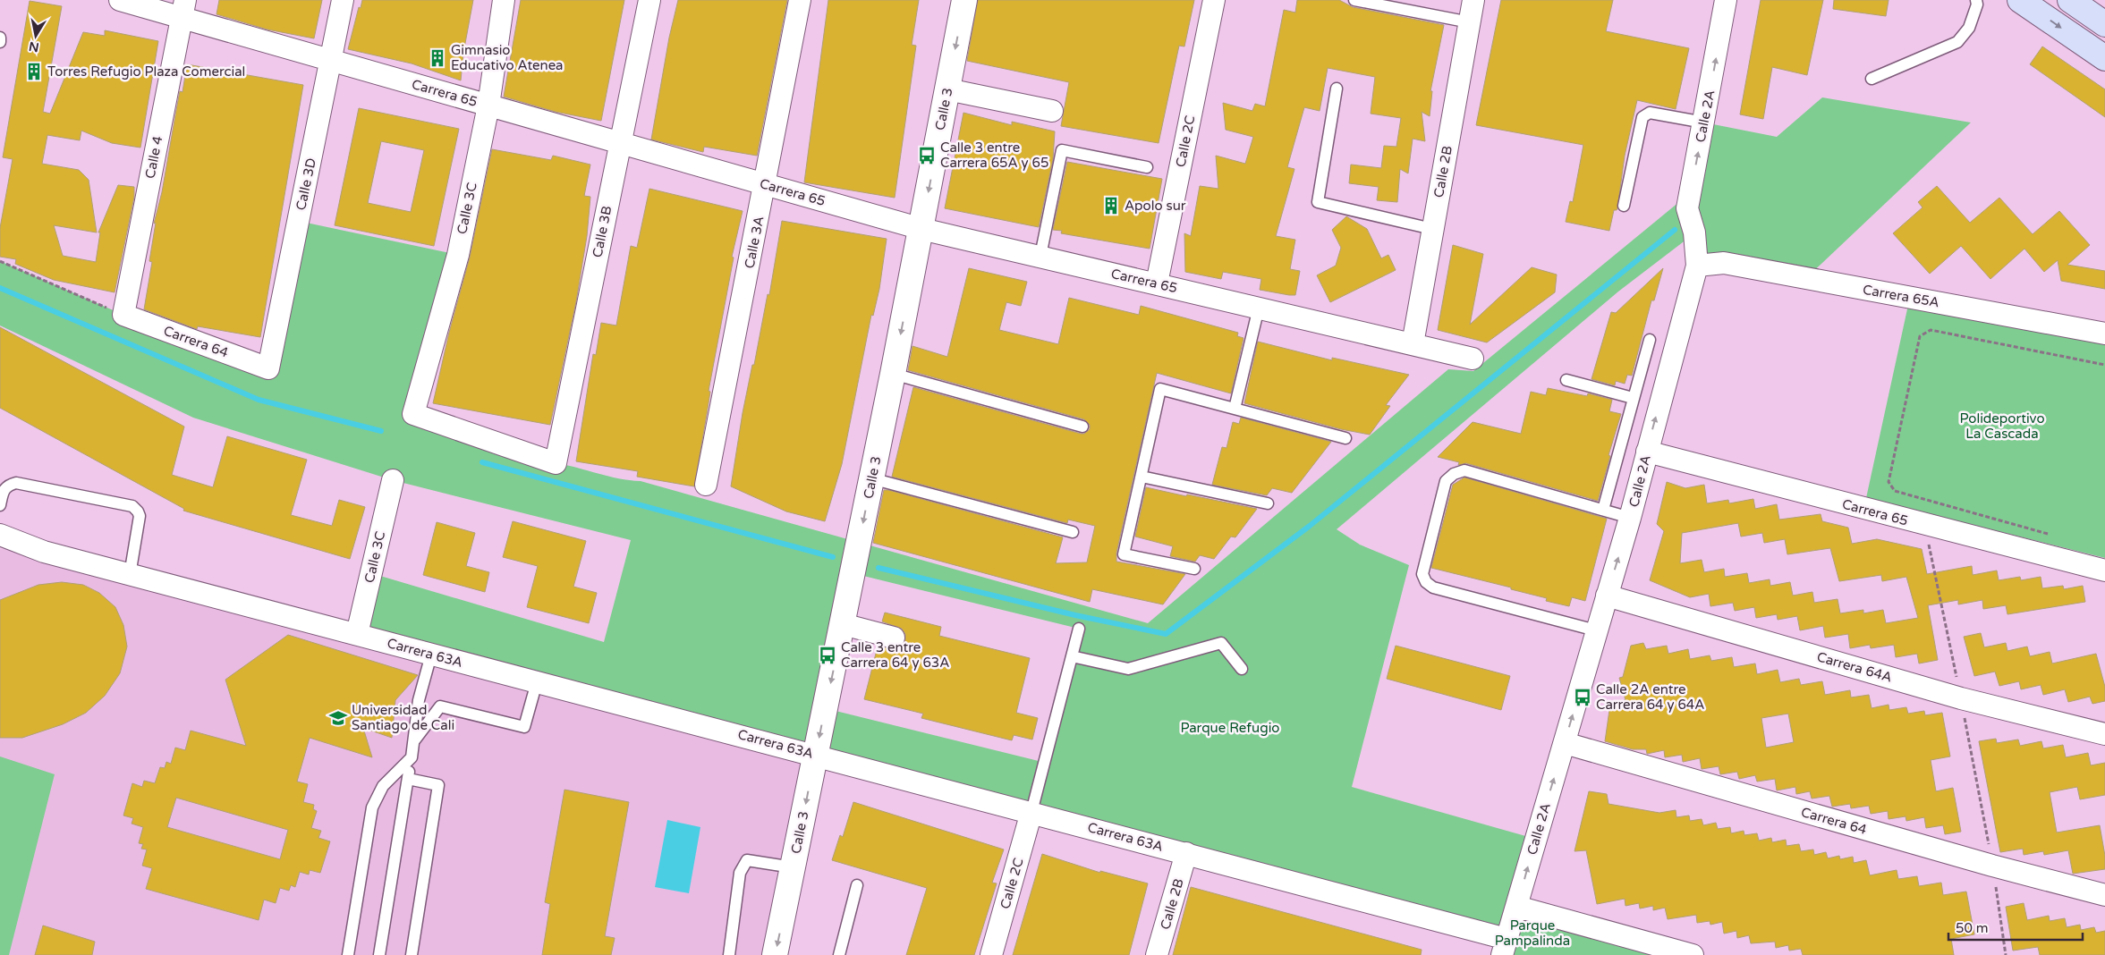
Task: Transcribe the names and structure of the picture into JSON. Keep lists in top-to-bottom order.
{
  "streets": {
    "street": [
      "Carrera 65",
      "Calle 3",
      "Calle 2A",
      "Calle 2C",
      "Calle 4",
      "Calle 2B",
      "Calle 3D",
      "Calle 3C",
      "Calle 3B",
      "Calle 3A",
      "Carrera 65A",
      "Carrera 64",
      "Carrera 63A",
      "Carrera 64A"
    ]
  },
  "crossings": [
    ["Carrera 65", "Calle 3"],
    ["Carrera 65", "Calle 2A"],
    ["Carrera 65", "Calle 2C"],
    ["Carrera 65", "Calle 4"],
    ["Carrera 65", "Calle 2B"],
    ["Carrera 65", "Calle 3D"],
    ["Carrera 65", "Calle 3C"],
    ["Carrera 65", "Calle 3B"],
    ["Carrera 65", "Calle 3A"],
    ["Calle 3", "Carrera 63A"],
    ["Calle 2A", "Carrera 65A"],
    ["Calle 2A", "Carrera 64"],
    ["Calle 2A", "Carrera 63A"],
    ["Calle 2A", "Carrera 64A"],
    ["Calle 2C", "Carrera 63A"],
    ["Calle 4", "Carrera 64"],
    ["Calle 2B", "Carrera 63A"],
    ["Calle 3D", "Carrera 64"],
    ["Calle 3C", "Calle 3B"],
    ["Calle 3C", "Carrera 63A"]
  ],
  "one_way": ["Calle 3", "Calle 2A"],
  "parks": ["Polideportivo La Cascada", "Parque Refugio", "Parque Pampalinda"],
  "places": {
    "building": ["Gimnasio Educativo Atenea", "Torres Refugio Plaza Comercial", "Apolo sur"],
    "bus stop": ["Calle 3 entre Carrera 65A y 65", "Calle 3 entre Carrera 64 y 63A", "Calle 2A entre Carrera 64 y 64A"],
    "school or university": ["Universidad Santiago de Cali"]
  },
  "scale_bar": "50 m",
  "north": "bottom"
}
